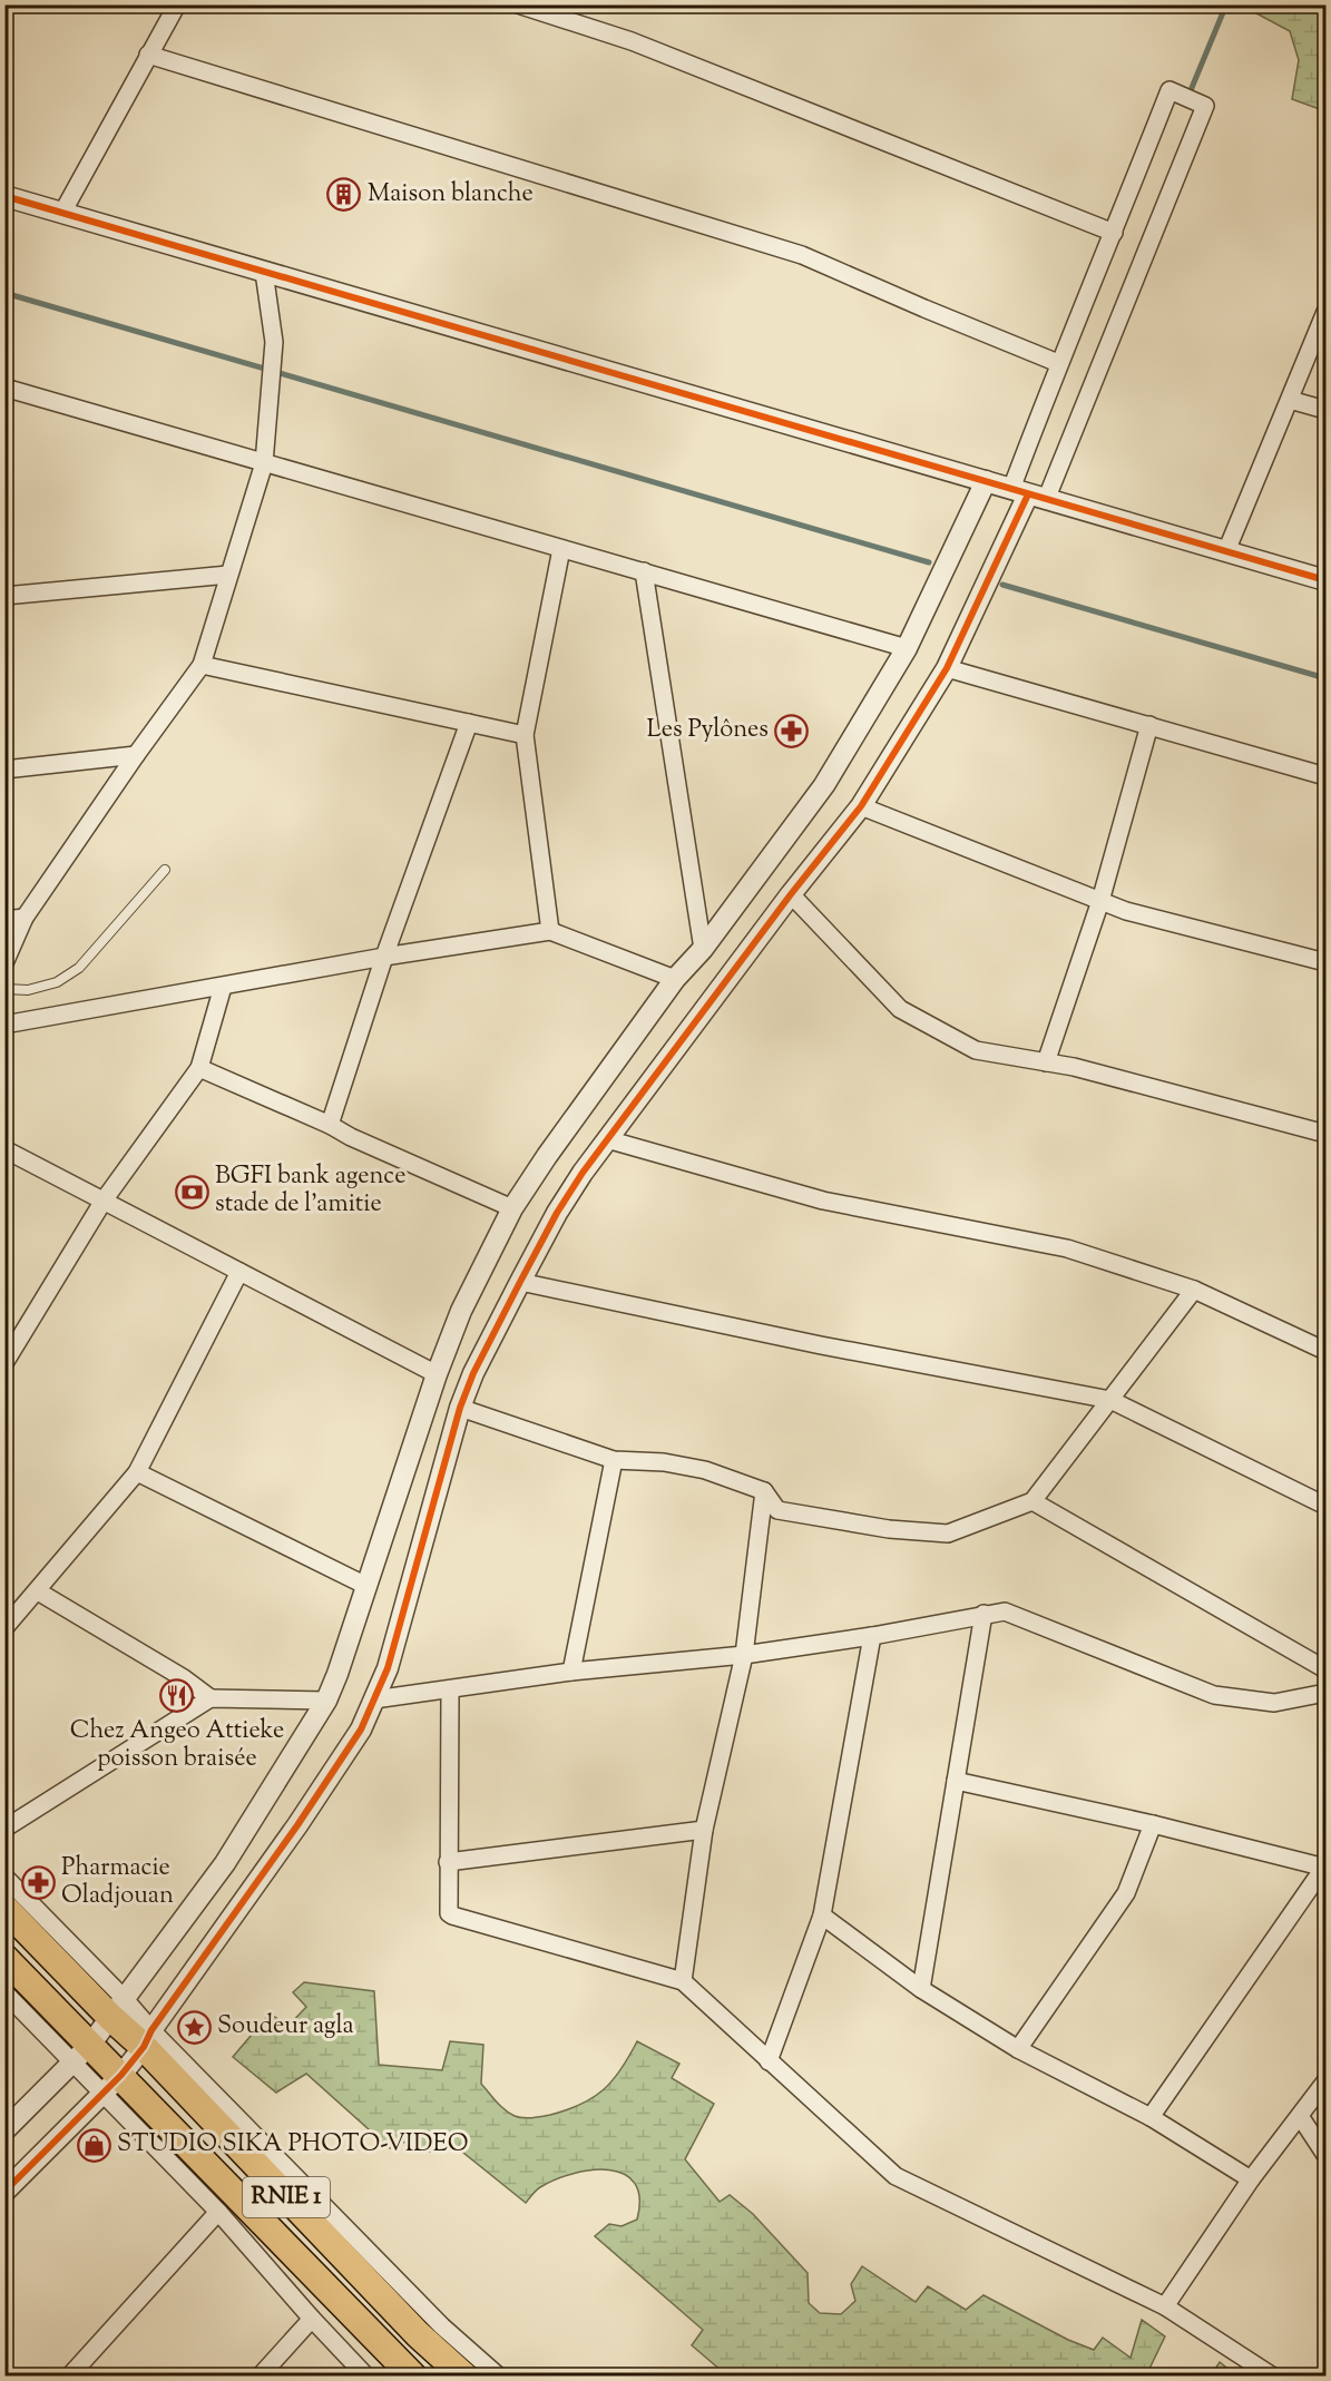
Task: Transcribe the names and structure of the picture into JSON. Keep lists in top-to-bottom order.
{
  "streets": {
    "highway": ["RNIE 1"]
  },
  "places": {
    "building": ["Maison blanche"],
    "pharmacy": ["Les Pylônes", "Pharmacie Oladjouan"],
    "bank": ["BGFI bank agence stade de l'amitie"],
    "restaurant": ["Chez Angeo Attieke poisson braisée"],
    "place": ["Soudeur agla"],
    "shop": ["STUDIO SIKA PHOTO-VIDEO"]
  }
}
